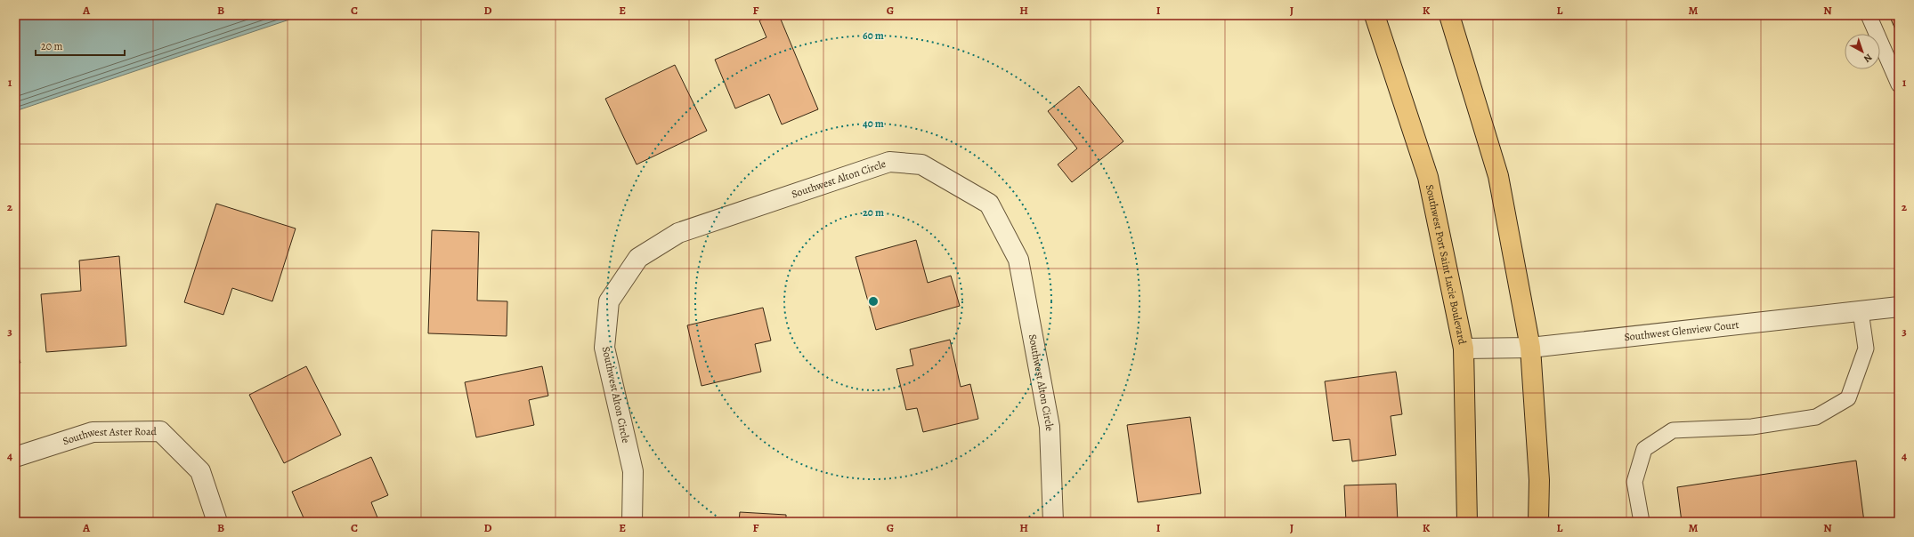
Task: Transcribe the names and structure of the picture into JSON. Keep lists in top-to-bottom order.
{
  "streets": {
    "main road": ["Southwest Port Saint Lucie Boulevard"],
    "street": ["Southwest Alton Circle", "Southwest Glenview Court", "Southwest Aster Road"]
  },
  "crossings": [
    ["Southwest Port Saint Lucie Boulevard", "Southwest Glenview Court"]
  ],
  "scale_bar": "20 m",
  "north": "bottom right",
  "grid": {
    "columns": [
      "A",
      "B",
      "C",
      "D",
      "E",
      "F",
      "G",
      "H",
      "I",
      "J",
      "K",
      "L",
      "M",
      "N"
    ],
    "rows": [
      "1",
      "2",
      "3",
      "4"
    ]
  },
  "rings": ["60 m", "40 m", "20 m"]
}
